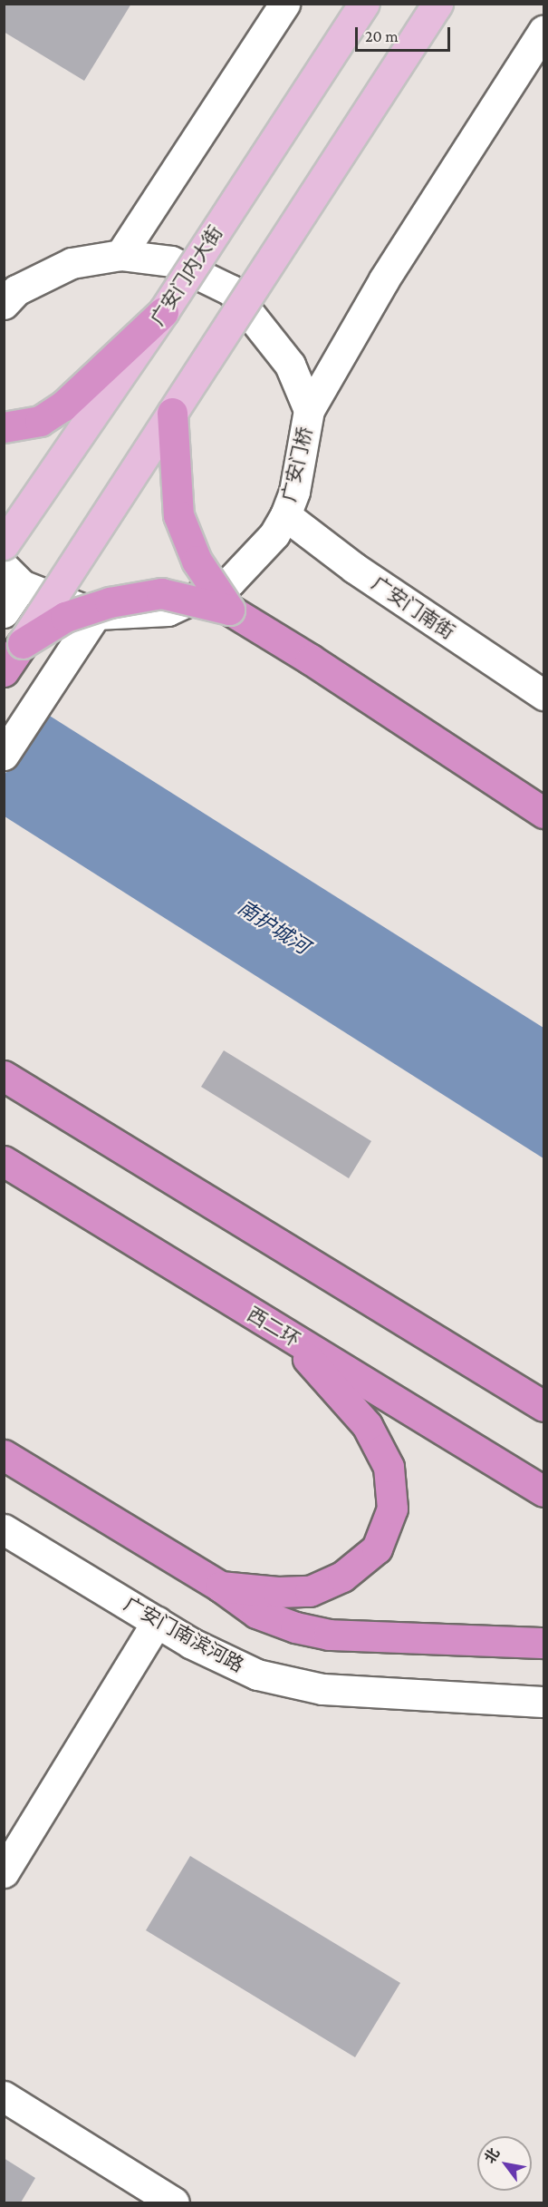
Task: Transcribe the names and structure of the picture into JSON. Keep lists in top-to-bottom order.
{
  "streets": {
    "highway": ["西二环"],
    "main road": ["广安门内大街"],
    "street": ["广安门桥", "广安门南街", "广安门南滨河路"]
  },
  "crossings": [
    ["广安门桥", "广安门南街"]
  ],
  "water": ["南护城河"],
  "scale_bar": "20 m",
  "north": "top left"
}
